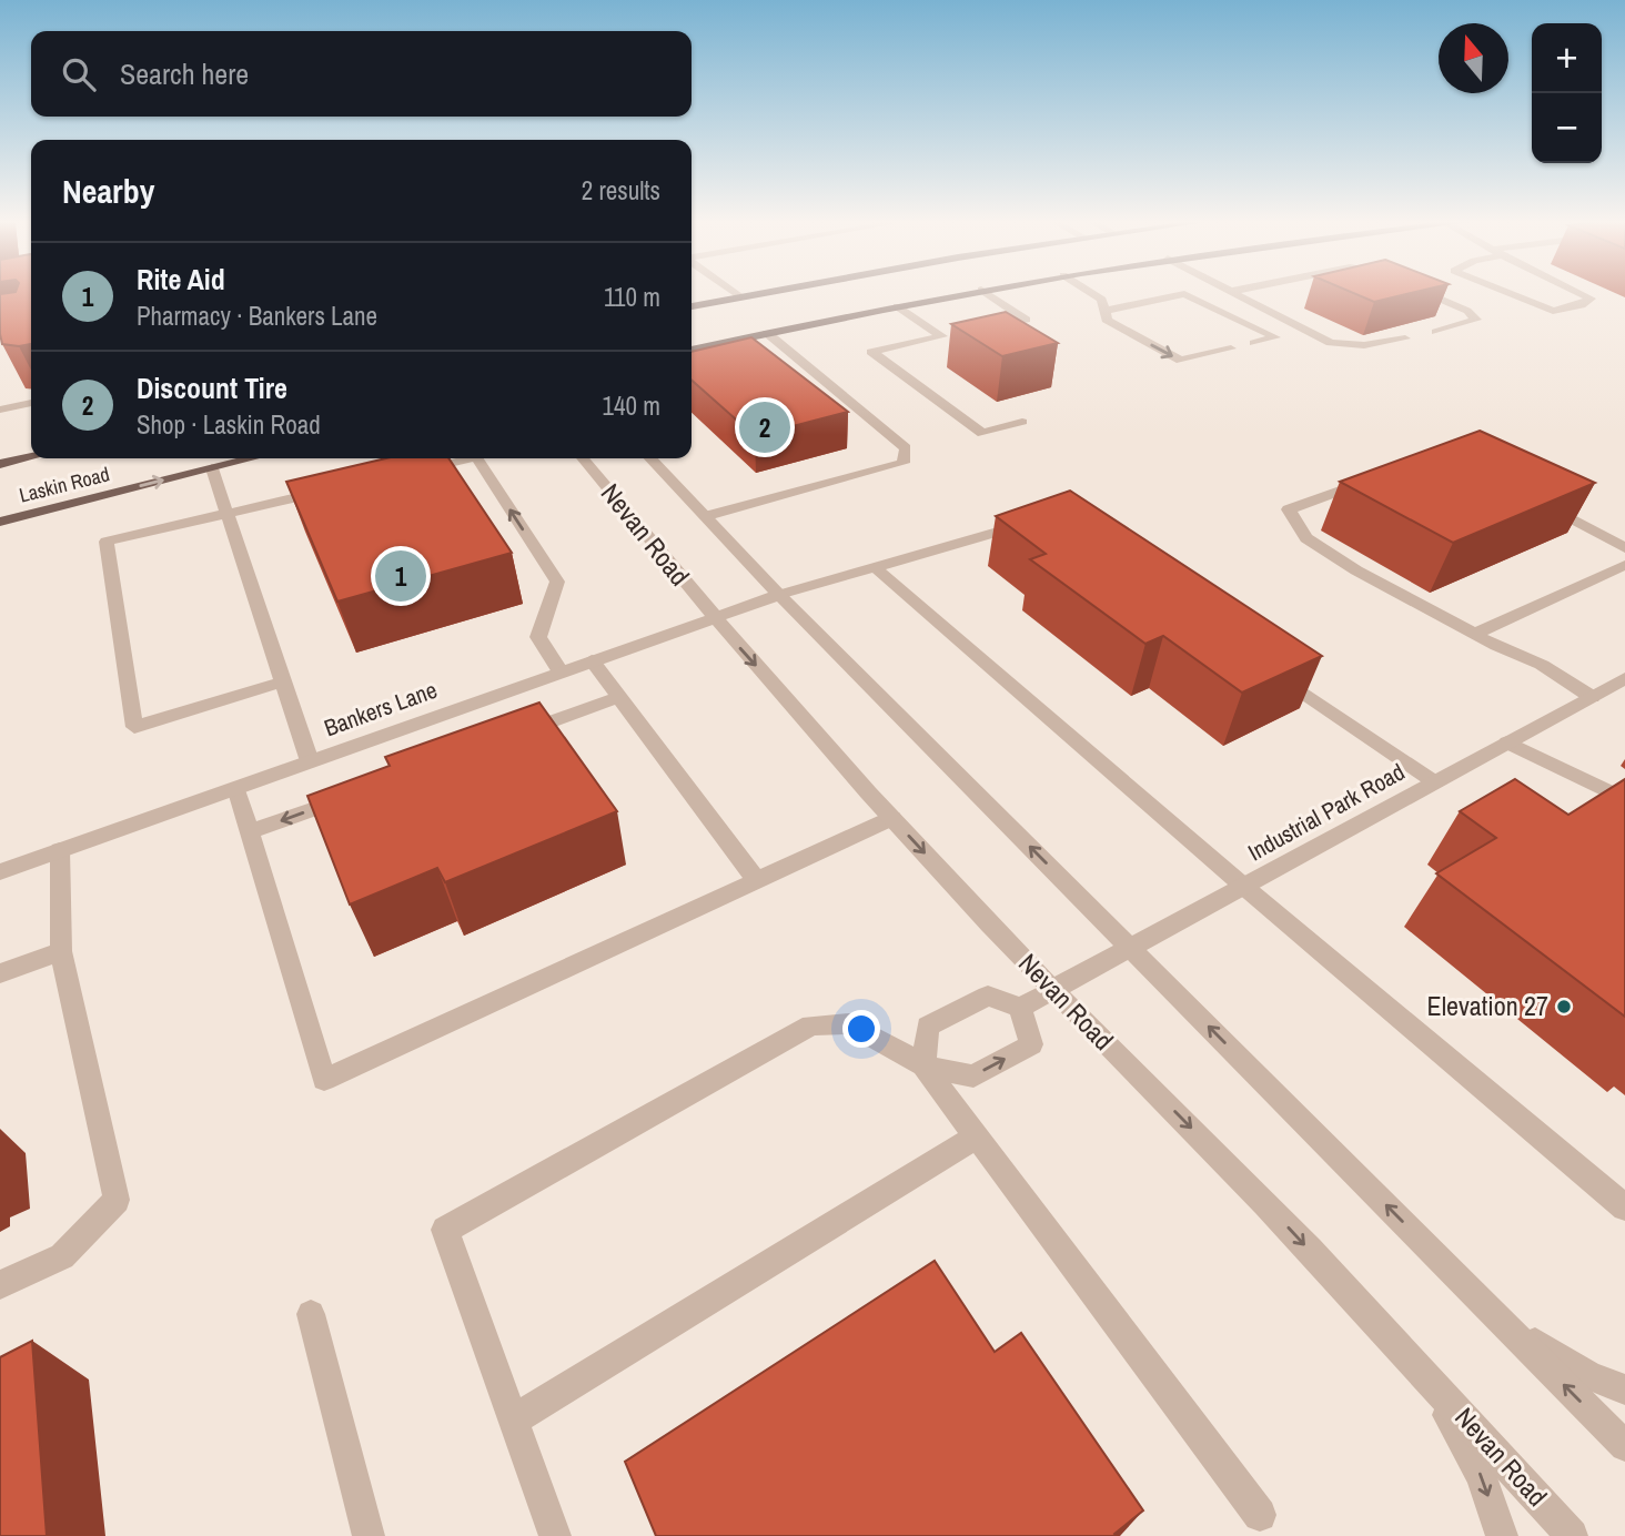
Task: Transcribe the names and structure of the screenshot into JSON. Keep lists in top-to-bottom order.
{
  "streets": {
    "main road": ["Laskin Road"],
    "street": ["Nevan Road", "Bankers Lane", "Industrial Park Road"]
  },
  "crossings": [
    ["Nevan Road", "Bankers Lane"],
    ["Nevan Road", "Industrial Park Road"]
  ],
  "one_way": ["Laskin Road"],
  "places": ["Elevation 27"],
  "north": "top",
  "page": {
    "map_buttons": ["+", "−"],
    "search": "Search here",
    "heading": ["Nearby", "2 results"],
    "list": [
      {
        "mark": "1",
        "name": "Rite Aid",
        "note": "Pharmacy · Bankers Lane",
        "value": "110 m"
      },
      {
        "mark": "2",
        "name": "Discount Tire",
        "note": "Shop · Laskin Road",
        "value": "140 m"
      }
    ],
    "pins": ["2", "1"]
  }
}
